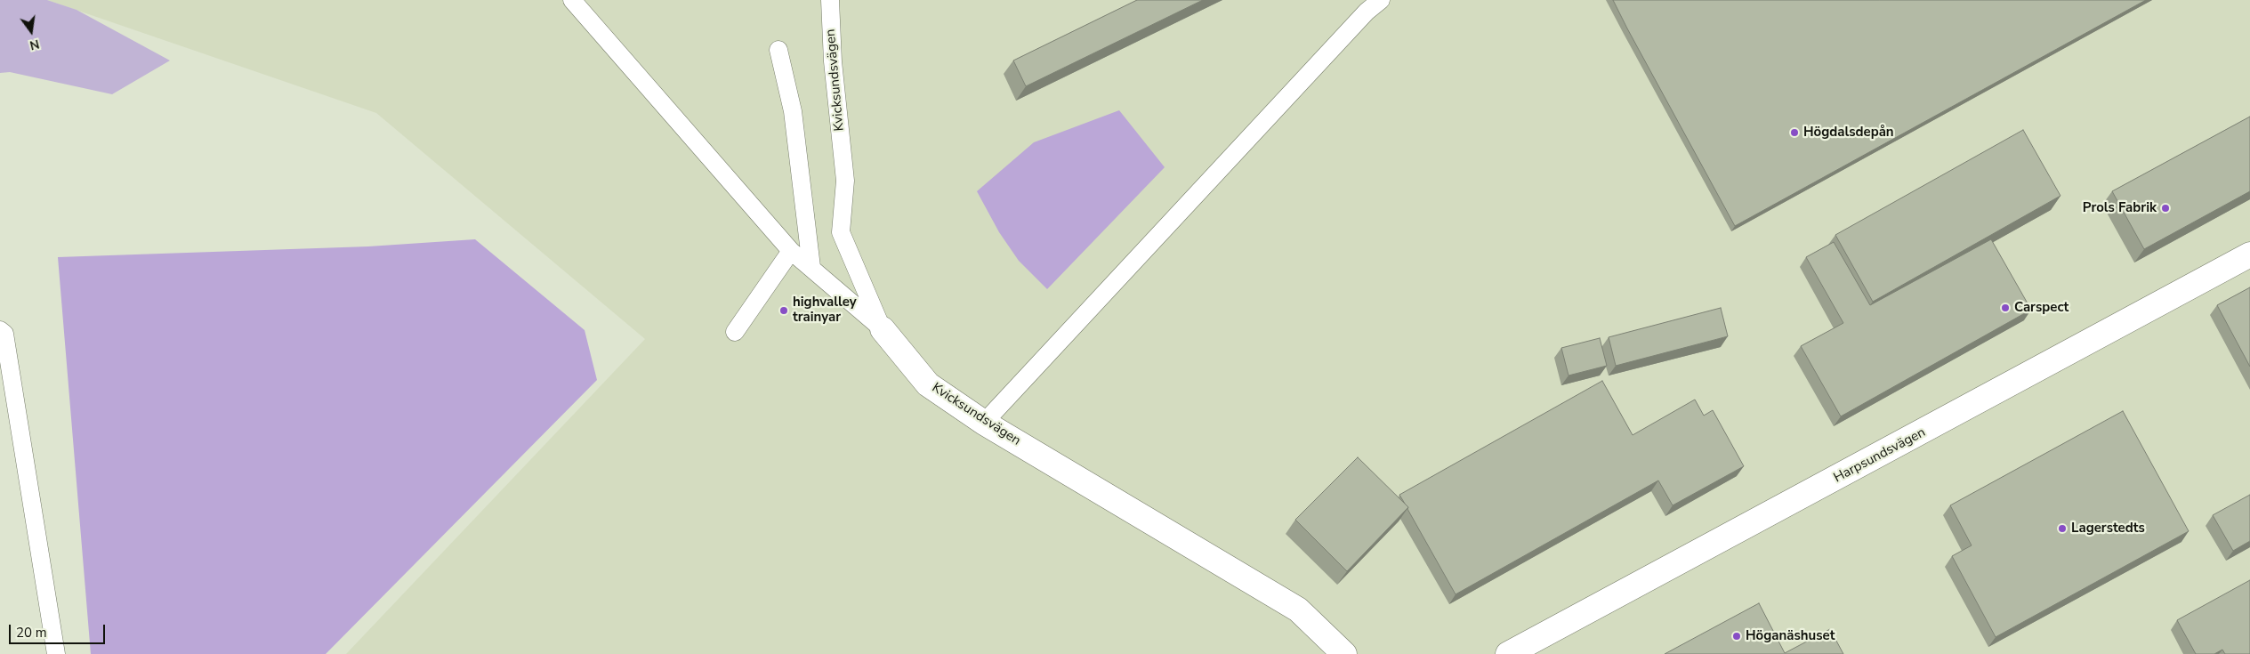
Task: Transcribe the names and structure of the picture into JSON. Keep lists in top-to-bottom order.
{
  "streets": {
    "street": ["Kvicksundsvägen", "Harpsundsvägen"]
  },
  "places": [
    "Högdalsdepån",
    "Prols Fabrik",
    "Carspect",
    "highvalley trainyar",
    "Lagerstedts",
    "Höganäshuset"
  ],
  "scale_bar": "20 m",
  "north": "bottom"
}
